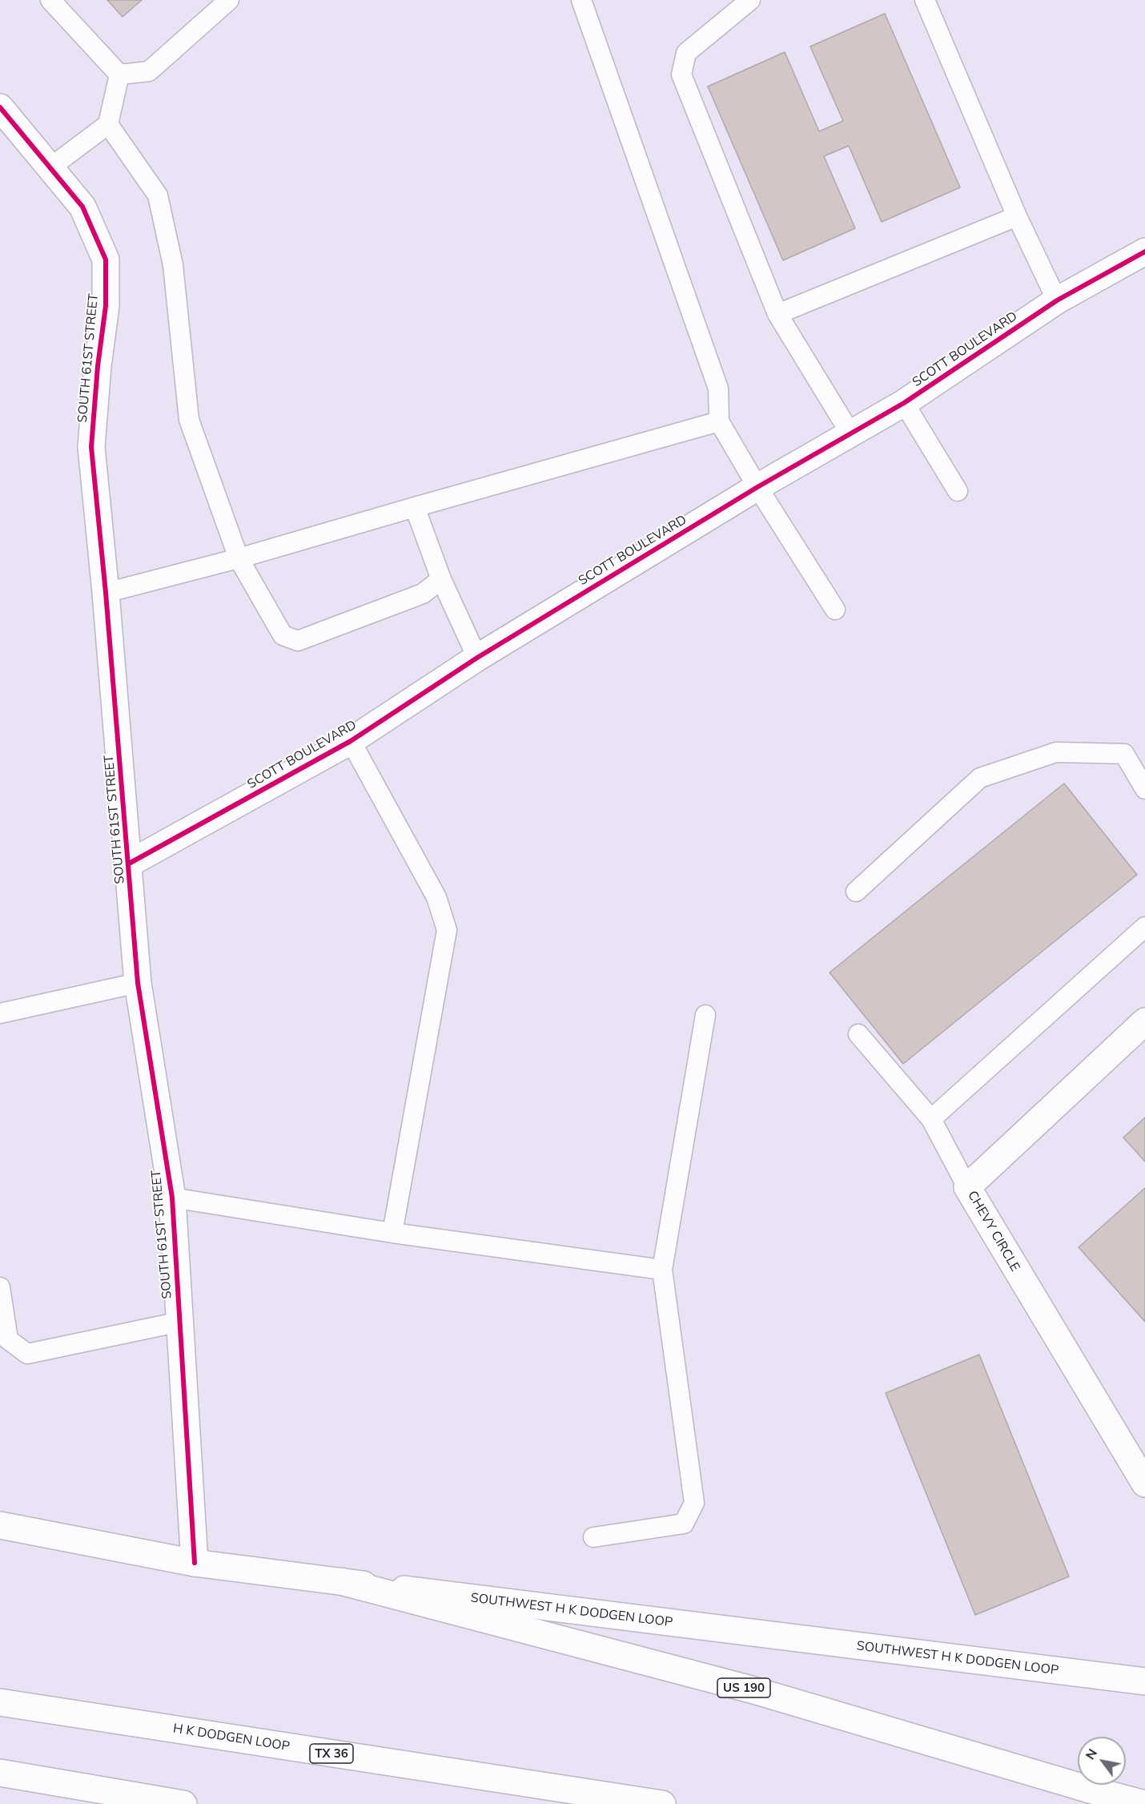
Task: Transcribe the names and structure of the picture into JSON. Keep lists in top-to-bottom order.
{
  "streets": {
    "main road": [
      "SCOTT BOULEVARD",
      "SOUTH 61ST STREET",
      "CHEVY CIRCLE",
      "SOUTHWEST H K DODGEN LOOP",
      "US 190",
      "H K DODGEN LOOP",
      "TX 36"
    ]
  },
  "crossings": [
    ["SCOTT BOULEVARD", "SOUTH 61ST STREET"],
    ["SOUTH 61ST STREET", "SOUTHWEST H K DODGEN LOOP"],
    ["SOUTHWEST H K DODGEN LOOP", "US 190"]
  ],
  "north": "top left"
}
